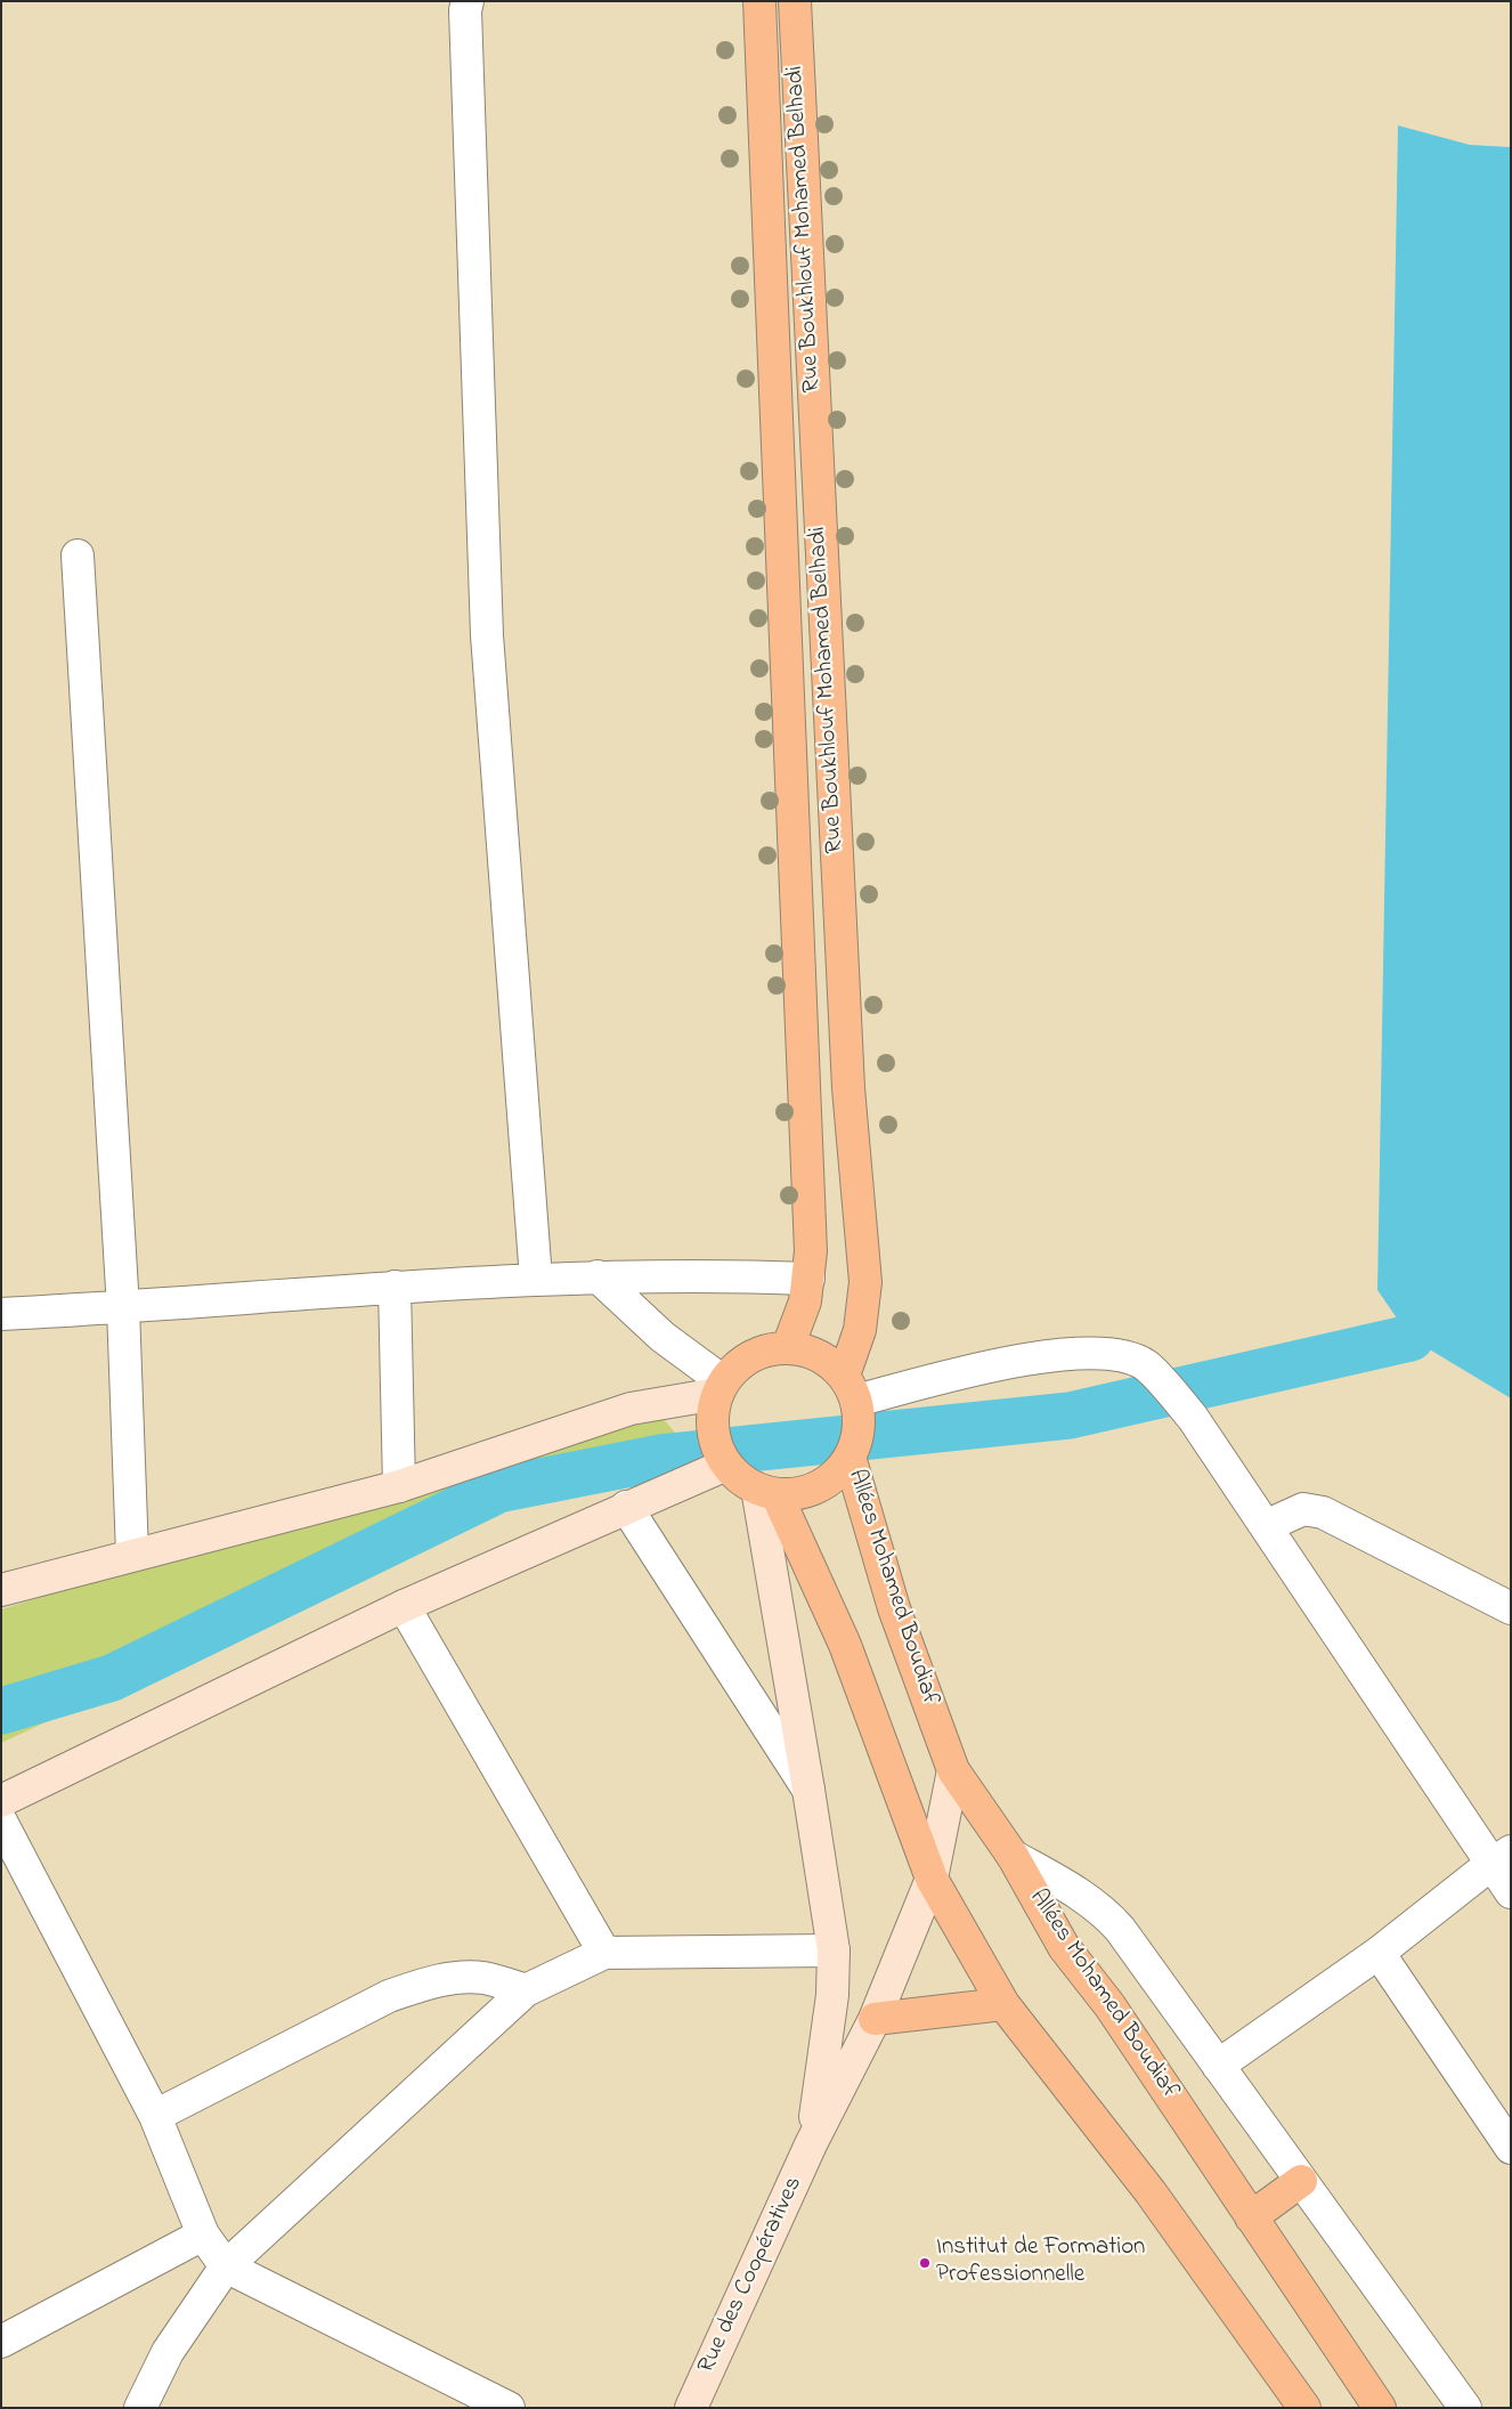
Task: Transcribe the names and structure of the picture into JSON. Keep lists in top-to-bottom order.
{
  "streets": {
    "main road": ["Rue Boukhlouf Mohamed Belhadi", "Allées Mohamed Boudiaf", "Rue des Coopératives"]
  },
  "crossings": [
    ["Rue Boukhlouf Mohamed Belhadi", "Allées Mohamed Boudiaf"]
  ],
  "places": ["Institut de Formation Professionnelle"]
}
